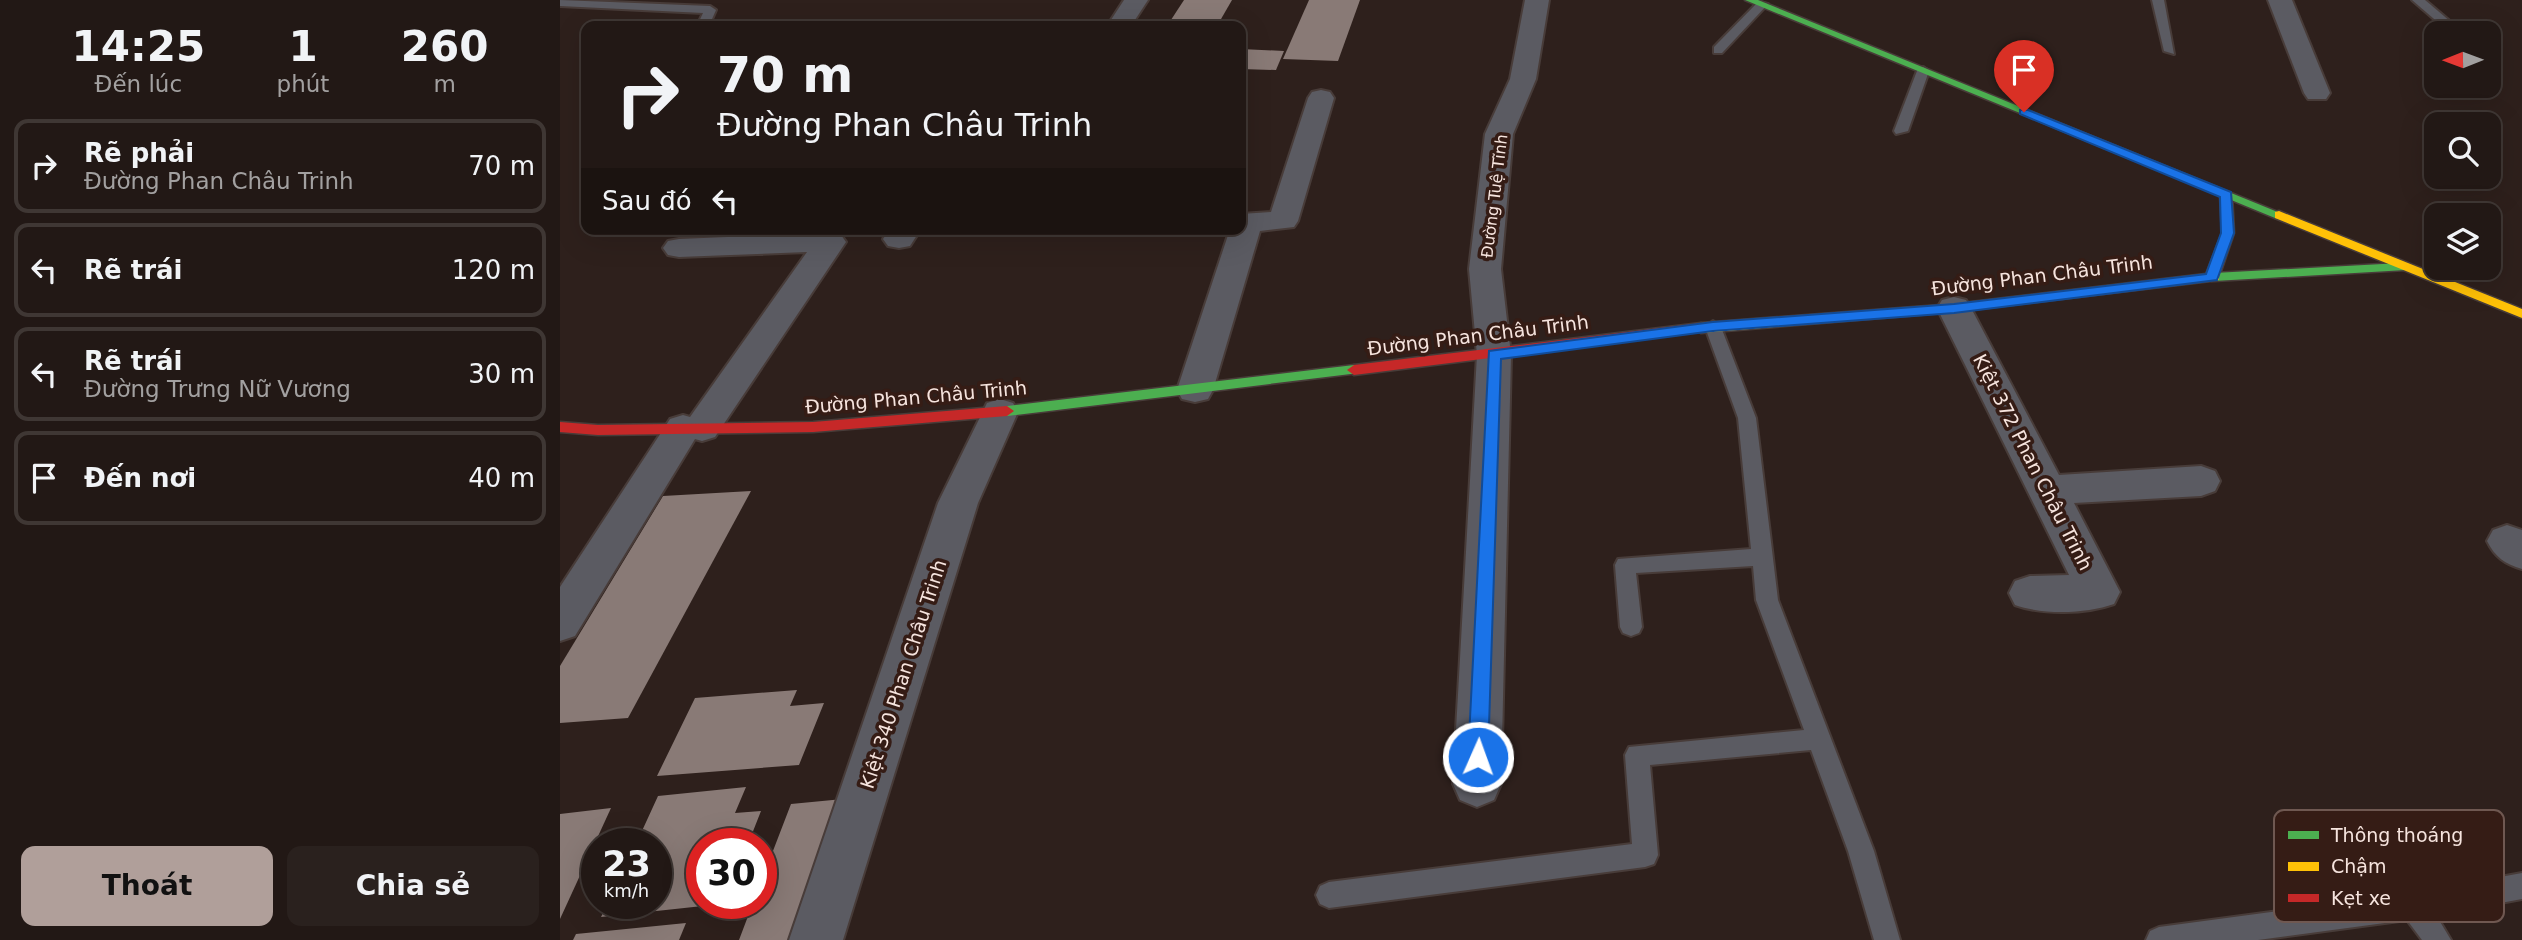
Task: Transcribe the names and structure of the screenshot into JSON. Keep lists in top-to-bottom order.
{
  "streets": {
    "street": [
      "Đường Tuệ Tĩnh",
      "Đường Phan Châu Trinh",
      "Kiệt 372 Phan Châu Trinh",
      "Kiệt 340 Phan Châu Trinh"
    ]
  },
  "crossings": [
    ["Đường Tuệ Tĩnh", "Đường Phan Châu Trinh"],
    ["Đường Phan Châu Trinh", "Kiệt 372 Phan Châu Trinh"],
    ["Đường Phan Châu Trinh", "Kiệt 340 Phan Châu Trinh"]
  ],
  "legend": ["Thông thoáng", "Chậm", "Kẹt xe"],
  "north": "left",
  "page": {
    "eta": [
      "14:25",
      "Đến lúc",
      "1",
      "phút",
      "260",
      "m"
    ],
    "turn": ["70 m", "Đường Phan Châu Trinh"],
    "list": [
      {
        "name": "Rẽ phải",
        "note": "Đường Phan Châu Trinh",
        "value": "70 m"
      },
      {
        "name": "Rẽ trái",
        "value": "120 m"
      },
      {
        "name": "Rẽ trái",
        "note": "Đường Trưng Nữ Vương",
        "value": "30 m"
      },
      {
        "name": "Đến nơi",
        "value": "40 m"
      }
    ],
    "then": "Sau đó",
    "speed": "23 km/h",
    "limit": "30",
    "buttons": ["Thoát", "Chia sẻ"]
  }
}
